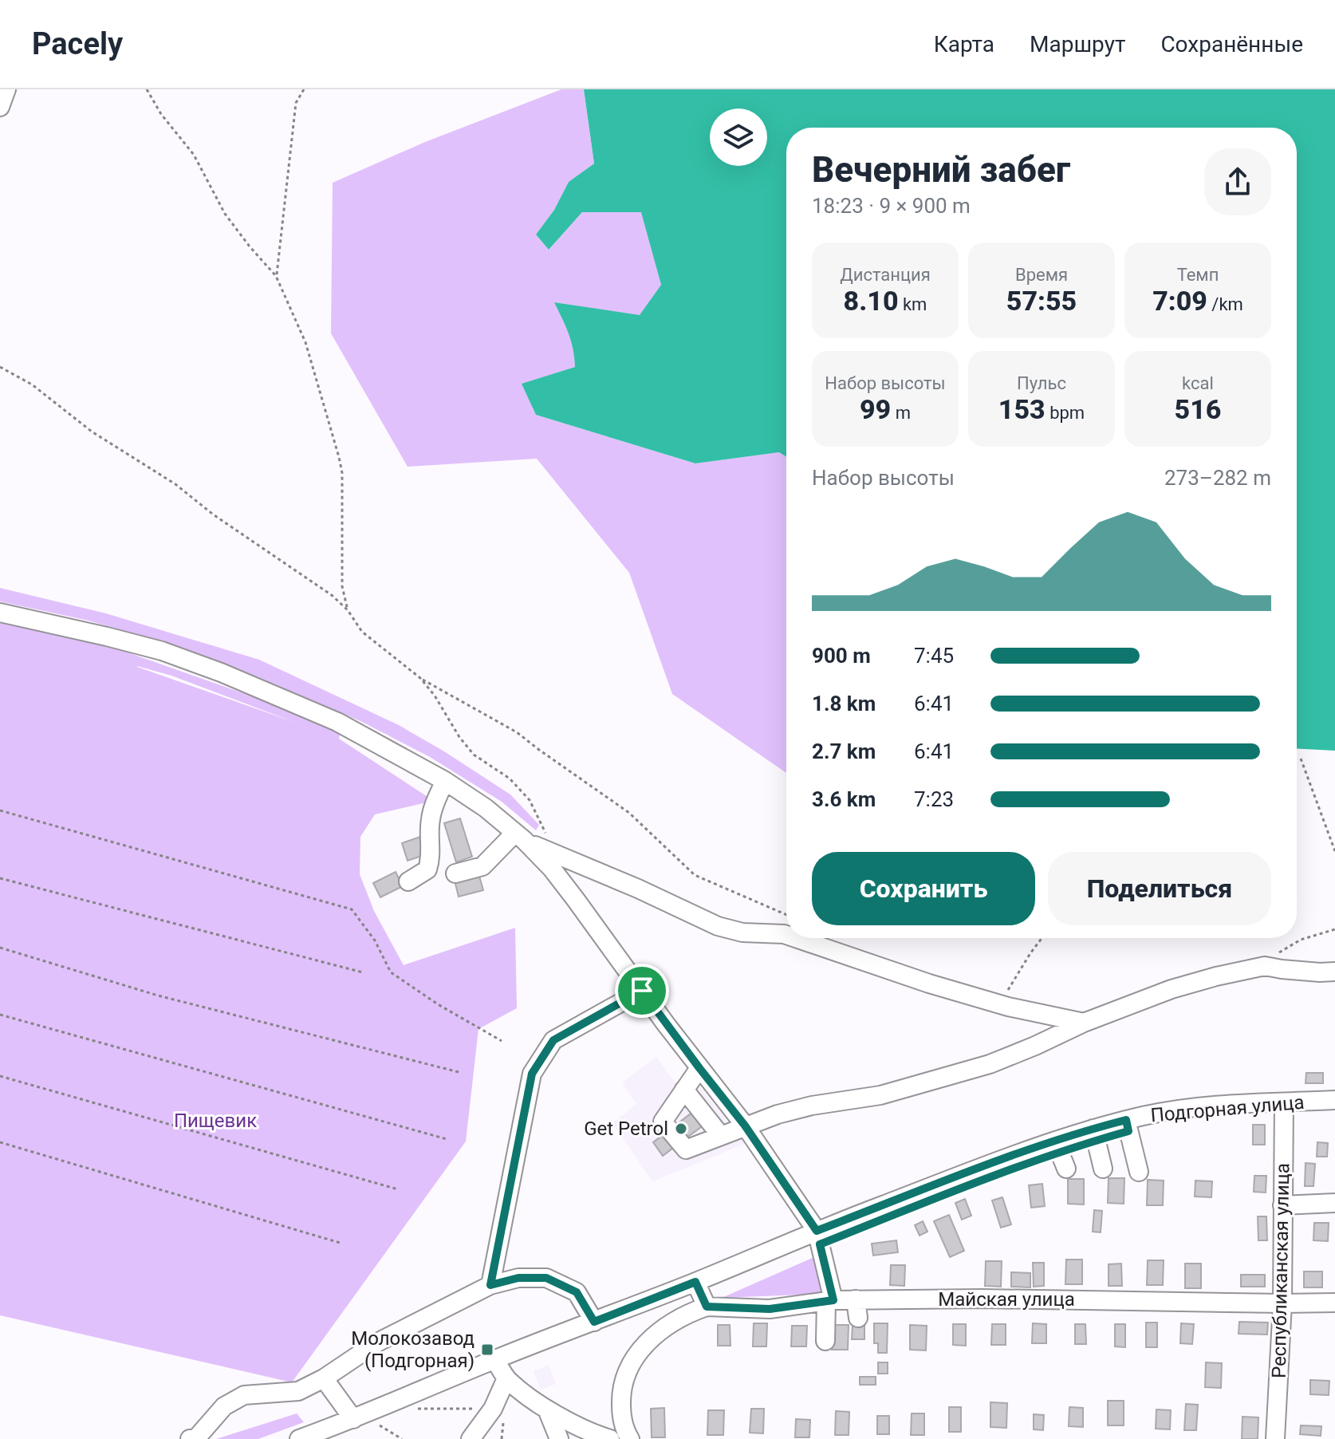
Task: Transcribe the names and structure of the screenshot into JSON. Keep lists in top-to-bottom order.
{
  "streets": {
    "street": ["Подгорная улица", "Республиканская улица", "Майская улица"]
  },
  "crossings": [
    ["Подгорная улица", "Республиканская улица"],
    ["Республиканская улица", "Майская улица"]
  ],
  "parks": ["Пищевик"],
  "places": {
    "other": ["Get Petrol"],
    "transit": ["Молокозавод (Подгорная)"]
  },
  "page": {
    "header": "Pacely",
    "nav": ["Карта", "Маршрут", "Сохранённые"],
    "heading": ["Вечерний забег", "18:23 · 9 × 900 m"],
    "stats": [
      ["Дистанция", "8.10 km"],
      ["Время", "57:55"],
      ["Темп", "7:09 /km"],
      ["Набор высоты", "99 m"],
      ["Пульс", "153 bpm"],
      ["kcal", "516"]
    ],
    "chart": ["Набор высоты", "273–282 m"],
    "list": [
      {
        "name": "900 m",
        "note": "7:45"
      },
      {
        "name": "1.8 km",
        "note": "6:41"
      },
      {
        "name": "2.7 km",
        "note": "6:41"
      },
      {
        "name": "3.6 km",
        "note": "7:23"
      }
    ],
    "buttons": ["Сохранить", "Поделиться"]
  }
}
